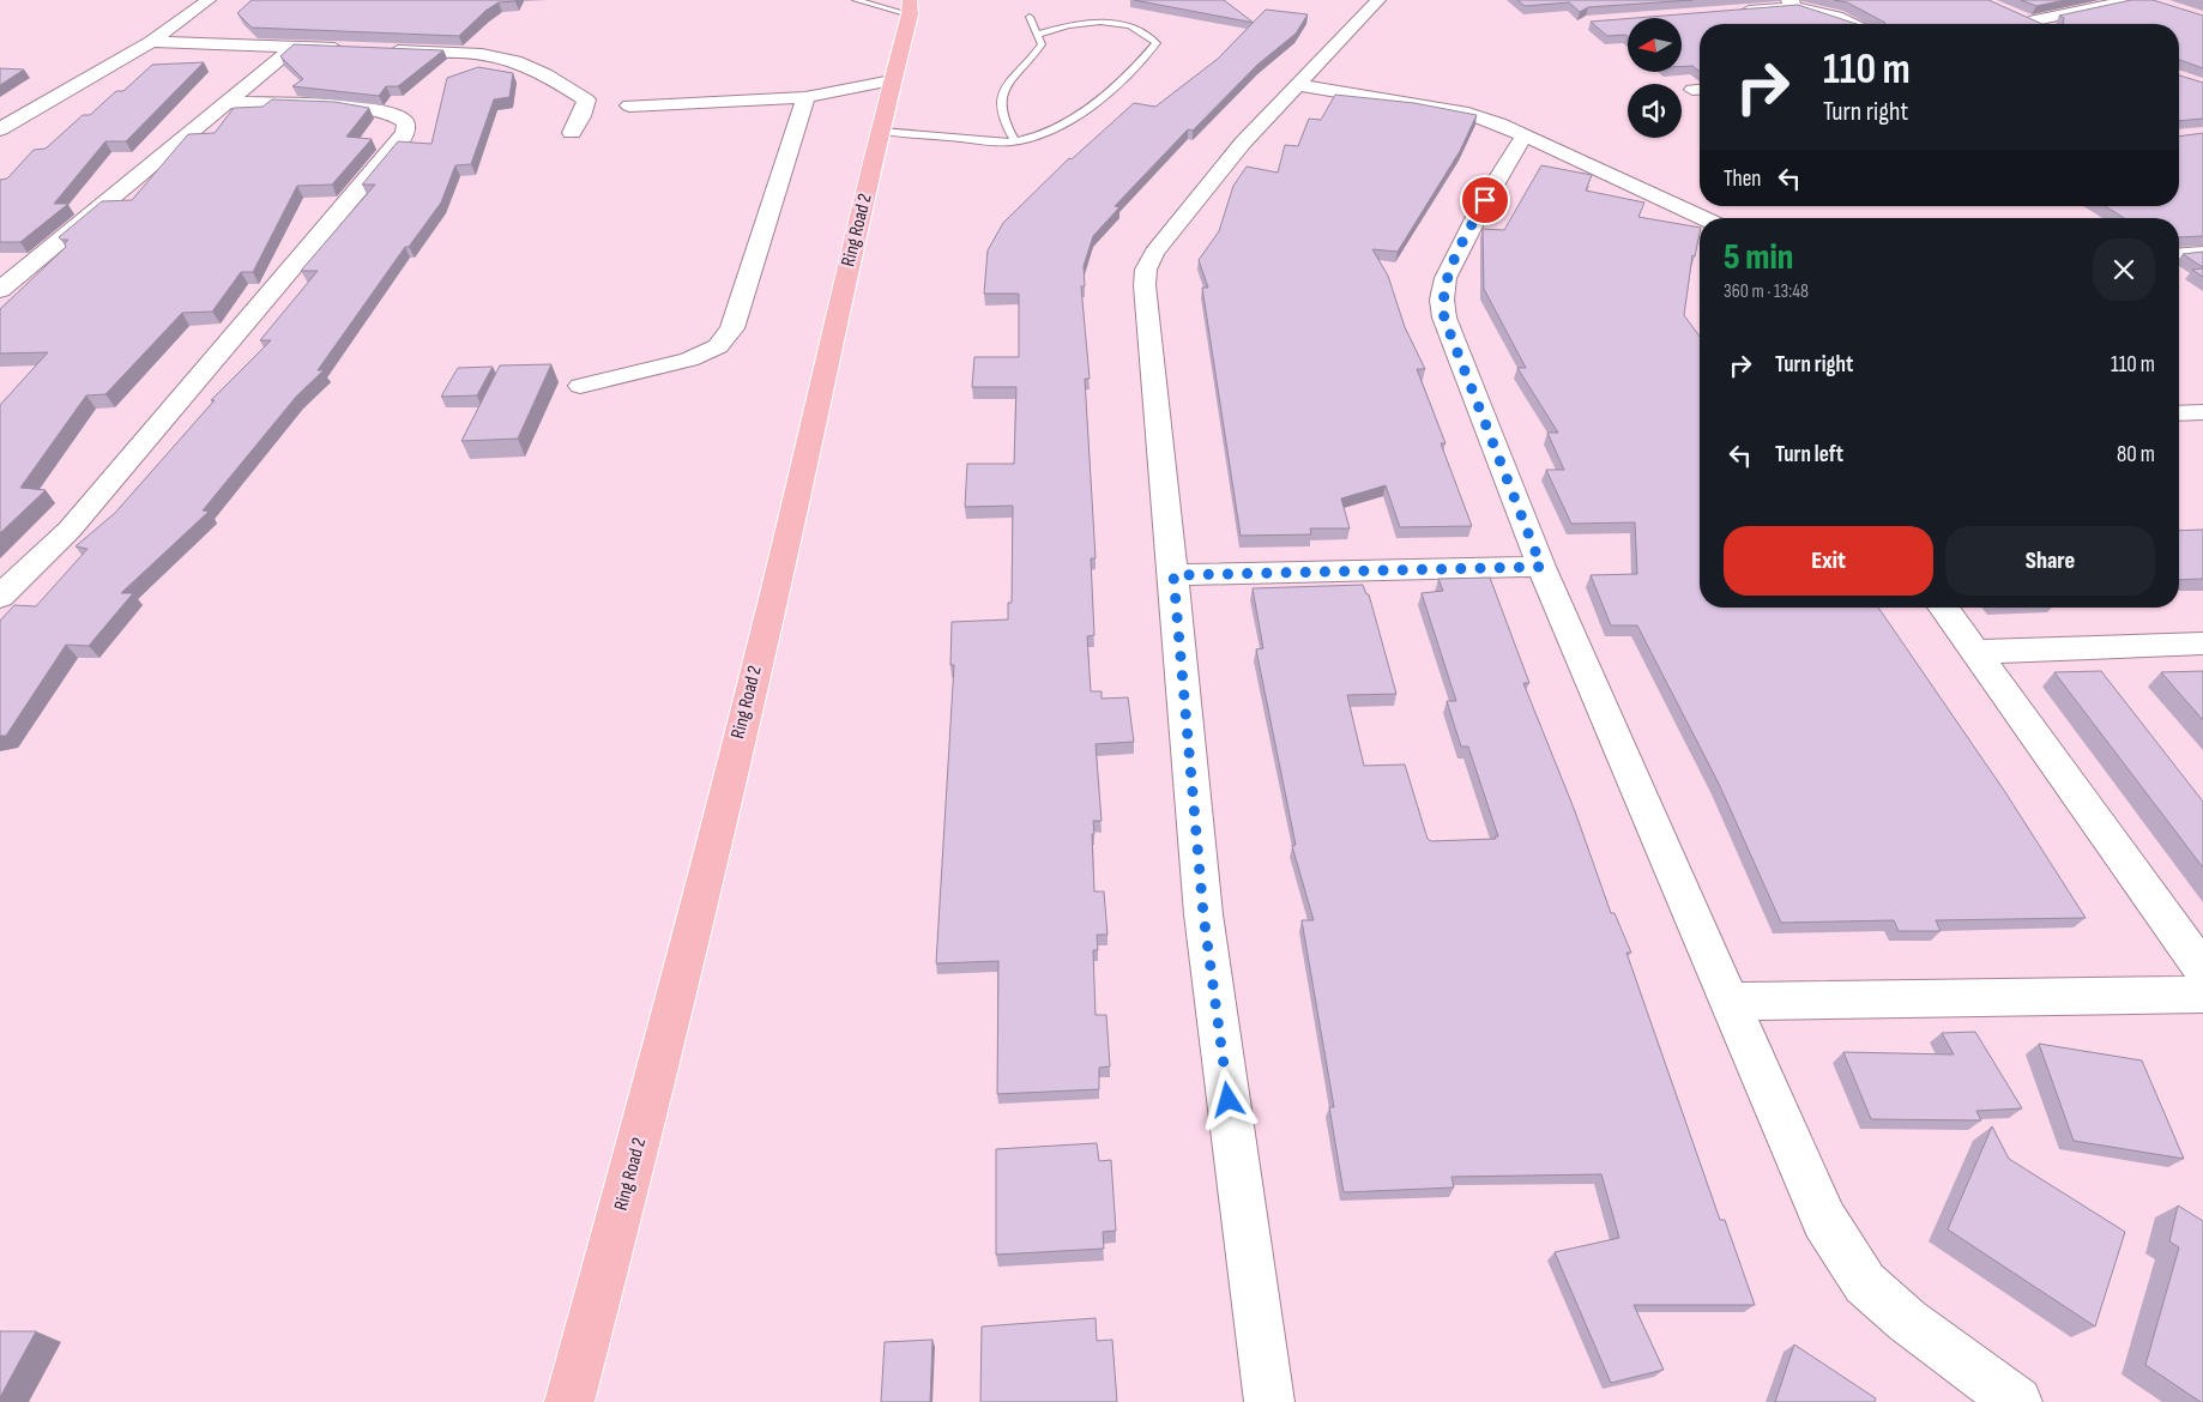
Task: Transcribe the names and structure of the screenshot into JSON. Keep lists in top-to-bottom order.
{
  "streets": {
    "main road": ["Ring Road 2"]
  },
  "north": "left",
  "page": {
    "turn": ["110 m", "Turn right"],
    "then": "Then",
    "heading": ["5 min", "360 m · 13:48"],
    "list": [
      {
        "name": "Turn right",
        "value": "110 m"
      },
      {
        "name": "Turn left",
        "value": "80 m"
      }
    ],
    "buttons": ["Exit", "Share"]
  }
}
